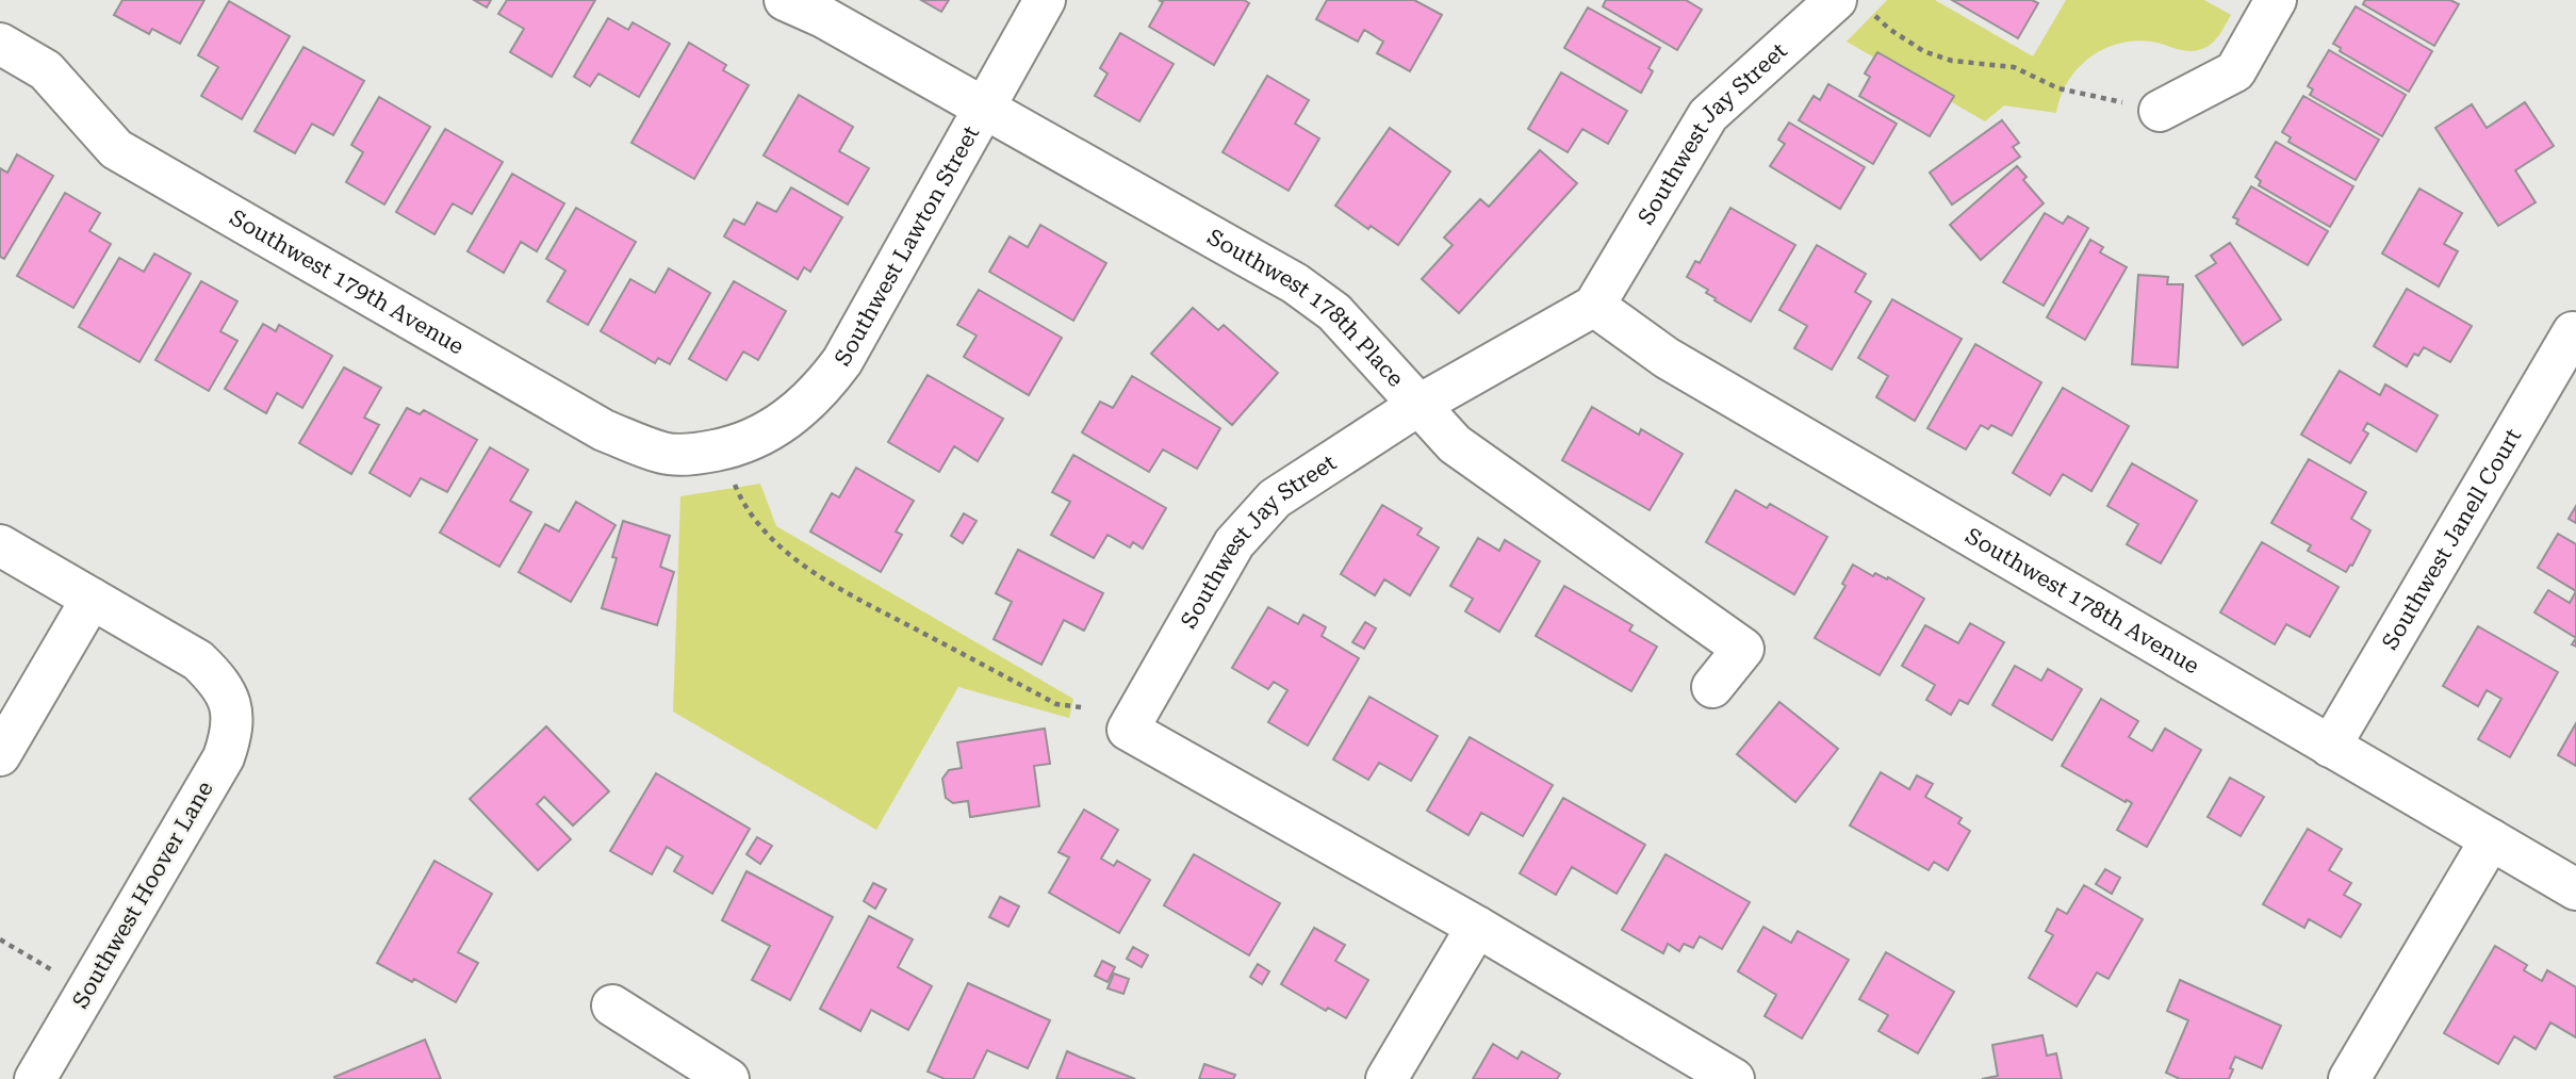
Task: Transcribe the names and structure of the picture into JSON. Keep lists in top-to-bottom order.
{
  "streets": {
    "street": [
      "Southwest Jay Street",
      "Southwest Lawton Street",
      "Southwest 179th Avenue",
      "Southwest 178th Place",
      "Southwest Janell Court",
      "Southwest 178th Avenue",
      "Southwest Hoover Lane"
    ]
  },
  "crossings": [
    ["Southwest Jay Street", "Southwest 178th Place"],
    ["Southwest Jay Street", "Southwest 178th Avenue"],
    ["Southwest Lawton Street", "Southwest 179th Avenue"],
    ["Southwest Lawton Street", "Southwest 178th Place"],
    ["Southwest Janell Court", "Southwest 178th Avenue"]
  ]
}
